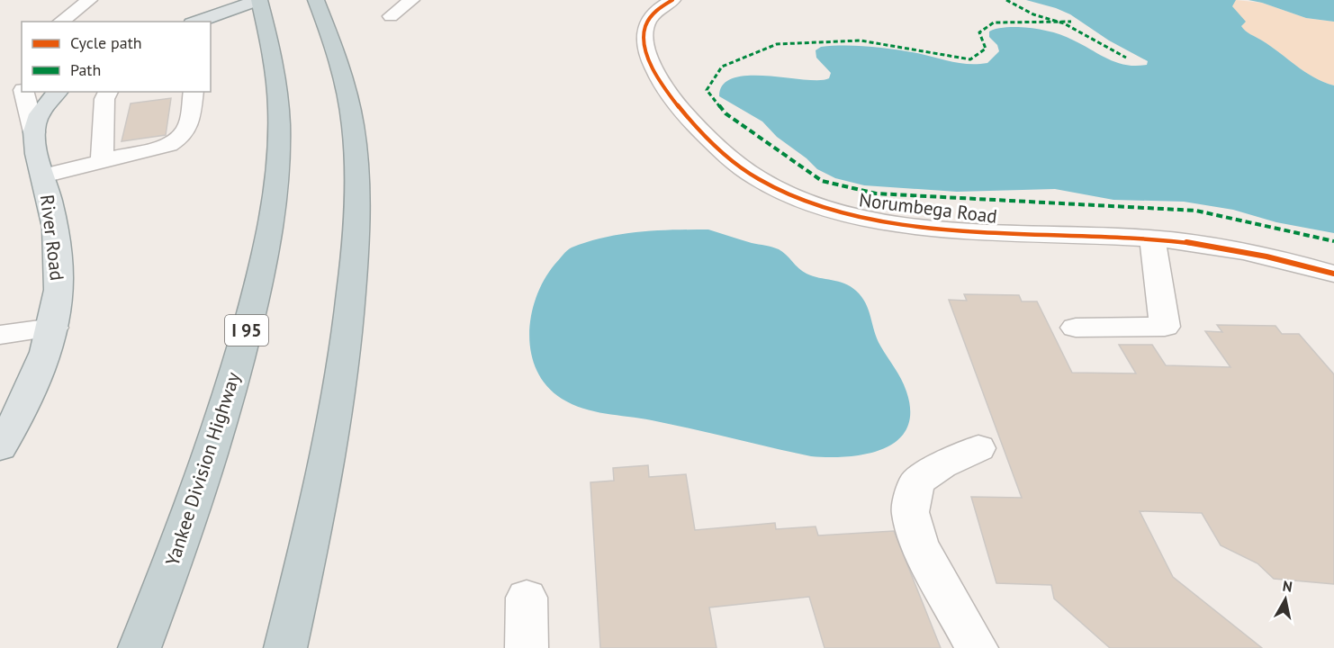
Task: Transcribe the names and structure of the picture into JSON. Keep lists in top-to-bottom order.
{
  "streets": {
    "highway": ["I 95", "Yankee Division Highway"],
    "main road": ["River Road"],
    "street": ["Norumbega Road"]
  },
  "legend": ["Cycle path", "Path"],
  "north": "top"
}
